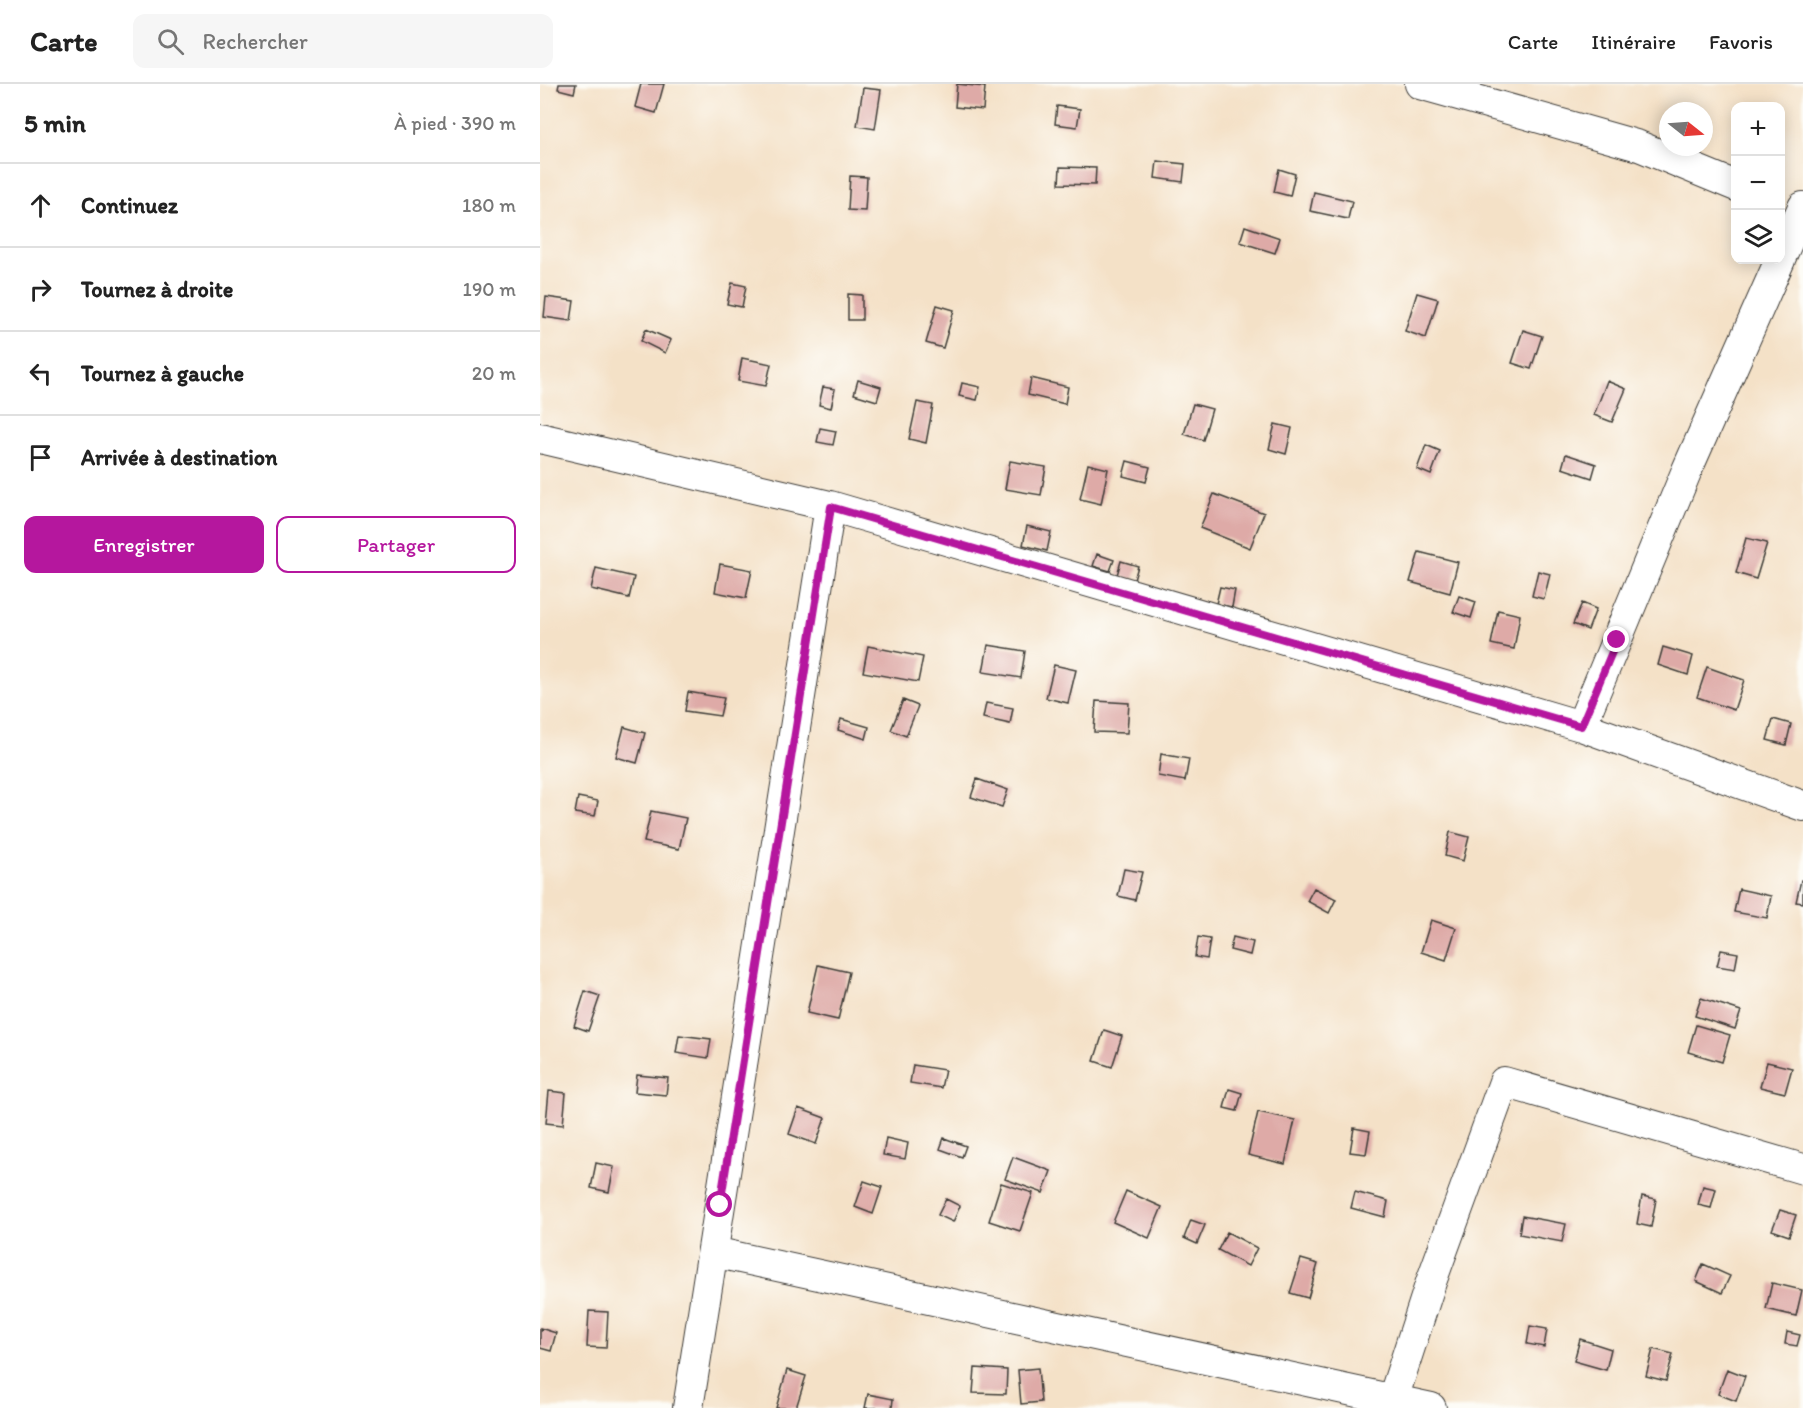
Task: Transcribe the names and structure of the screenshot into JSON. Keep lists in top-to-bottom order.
{
  "north": "right",
  "page": {
    "header": "Carte",
    "search": "Rechercher",
    "nav": ["Carte", "Itinéraire", "Favoris"],
    "heading": ["5 min", "À pied · 390 m"],
    "map_buttons": ["+", "−"],
    "list": [
      ["Continuez", "180 m"],
      ["Tournez à droite", "190 m"],
      ["Tournez à gauche", "20 m"],
      "Arrivée à destination"
    ],
    "buttons": ["Enregistrer", "Partager"]
  }
}
